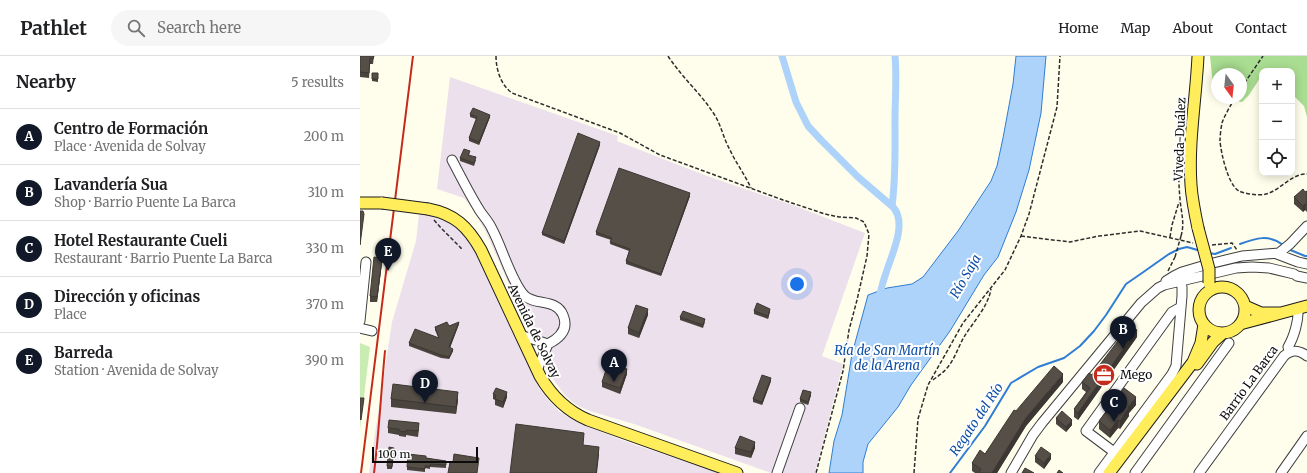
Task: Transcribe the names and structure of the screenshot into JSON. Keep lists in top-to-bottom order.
{
  "streets": {
    "main road": ["Viveda-Duález", "Avenida de Solvay"],
    "street": ["Barrio La Barca"]
  },
  "water": ["Río Saja", "Ría de San Martín de la Arena", "Regato del Río"],
  "places": {
    "office": ["Mego"]
  },
  "scale_bar": "100 m",
  "north": "bottom",
  "page": {
    "header": "Pathlet",
    "search": "Search here",
    "nav": [
      "Home",
      "Map",
      "About",
      "Contact"
    ],
    "heading": ["Nearby", "5 results"],
    "map_buttons": ["+", "−"],
    "list": [
      {
        "mark": "A",
        "name": "Centro de Formación",
        "note": "Place · Avenida de Solvay",
        "value": "200 m"
      },
      {
        "mark": "B",
        "name": "Lavandería Sua",
        "note": "Shop · Barrio Puente La Barca",
        "value": "310 m"
      },
      {
        "mark": "C",
        "name": "Hotel Restaurante Cueli",
        "note": "Restaurant · Barrio Puente La Barca",
        "value": "330 m"
      },
      {
        "mark": "D",
        "name": "Dirección y oficinas",
        "note": "Place",
        "value": "370 m"
      },
      {
        "mark": "E",
        "name": "Barreda",
        "note": "Station · Avenida de Solvay",
        "value": "390 m"
      }
    ],
    "pins": [
      "E",
      "B",
      "A",
      "D",
      "C"
    ],
    "scale": "100 m"
  }
}
